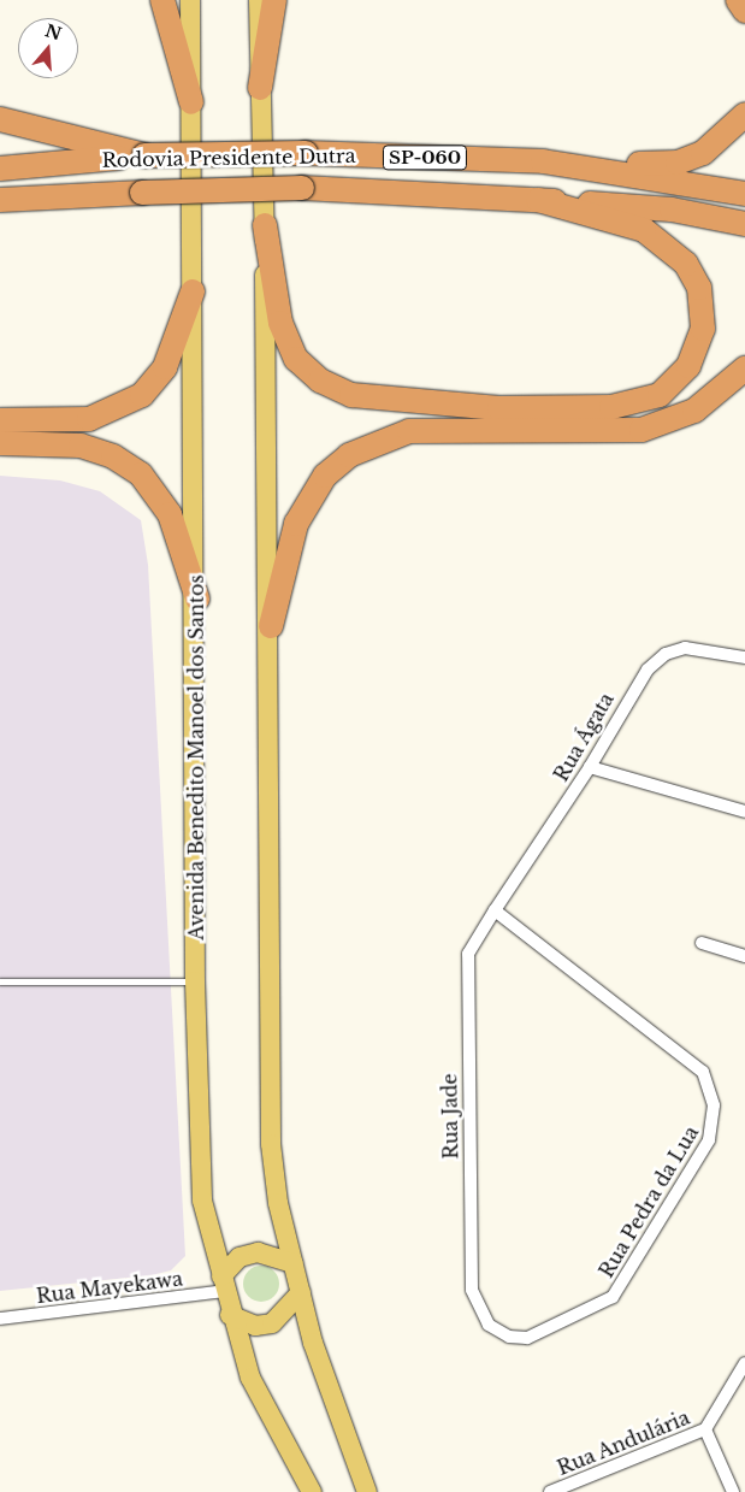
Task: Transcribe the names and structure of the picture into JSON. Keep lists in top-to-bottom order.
{
  "streets": {
    "highway": ["Rodovia Presidente Dutra", "SP-060"],
    "main road": ["Avenida Benedito Manoel dos Santos"],
    "street": [
      "Rua Ágata",
      "Rua Jade",
      "Rua Pedra da Lua",
      "Rua Mayekawa",
      "Rua Andulária"
    ]
  },
  "crossings": [
    ["Rua Ágata", "Rua Jade"],
    ["Rua Ágata", "Rua Pedra da Lua"],
    ["Avenida Benedito Manoel dos Santos", "Rua Mayekawa"],
    ["Rua Jade", "Rua Pedra da Lua"]
  ],
  "north": "top"
}
